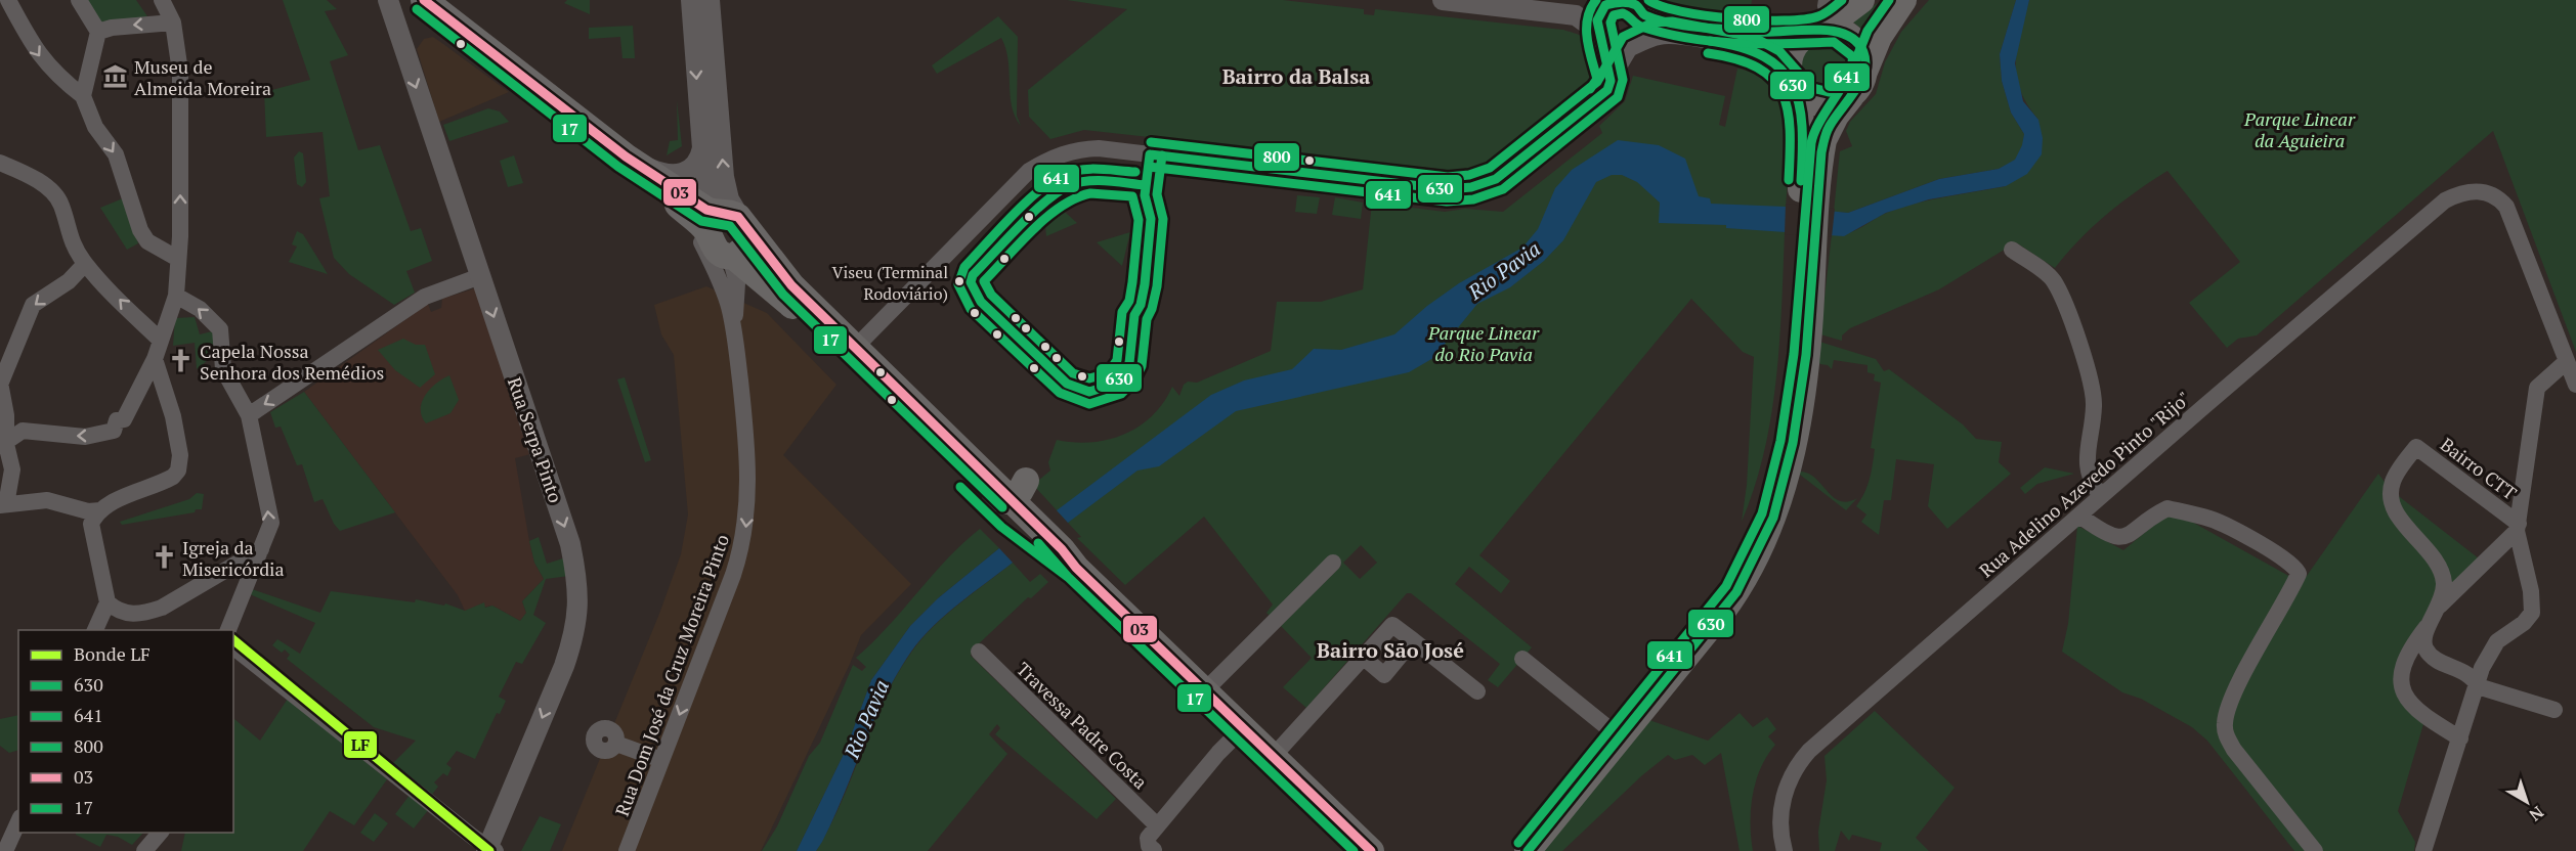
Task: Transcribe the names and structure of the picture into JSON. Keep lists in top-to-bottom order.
{
  "streets": {
    "street": [
      "Rua Serpa Pinto",
      "Bairro CTT",
      "Rua Adelino Azevedo Pinto \"Rijo\"",
      "Rua Dom José da Cruz Moreira Pinto",
      "Travessa Padre Costa"
    ]
  },
  "one_way": ["Rua Serpa Pinto", "Rua Dom José da Cruz Moreira Pinto"],
  "districts": ["Bairro da Balsa", "Bairro São José"],
  "water": ["Rio Pavia"],
  "parks": ["Parque Linear da Aguieira", "Parque Linear do Rio Pavia"],
  "places": {
    "museum": ["Museu de Almeida Moreira"],
    "other": ["Viseu (Terminal Rodoviário)"],
    "church": ["Capela Nossa Senhora dos Remédios", "Igreja da Misericórdia"]
  },
  "lines": [
    "transit line 800",
    "transit line 03",
    "transit line 630",
    "transit line 17",
    "transit line 641",
    "tram line LF"
  ],
  "legend": [
    "Bonde LF",
    "630",
    "641",
    "800",
    "03",
    "17"
  ],
  "north": "bottom right"
}
